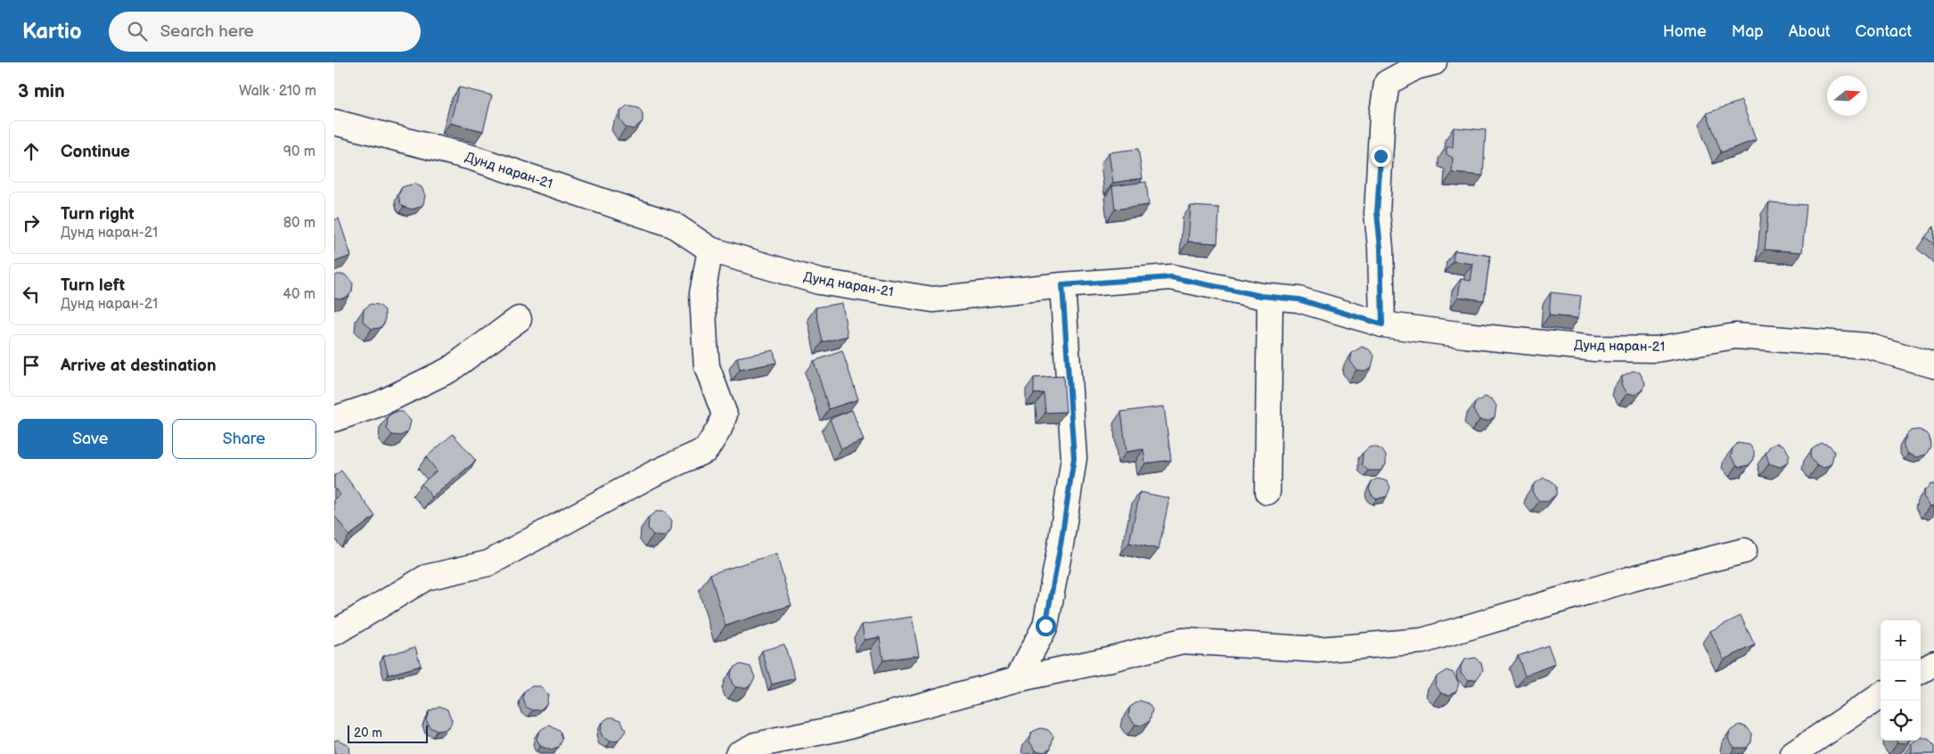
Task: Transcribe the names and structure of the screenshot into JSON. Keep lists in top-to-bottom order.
{
  "streets": {
    "street": ["Дунд наран-21"]
  },
  "scale_bar": "20 m",
  "north": "right",
  "page": {
    "header": "Kartio",
    "search": "Search here",
    "nav": [
      "Home",
      "Map",
      "About",
      "Contact"
    ],
    "heading": ["3 min", "Walk · 210 m"],
    "list": [
      ["Continue", "90 m"],
      ["Turn right", "Дунд наран-21", "80 m"],
      ["Turn left", "Дунд наран-21", "40 m"],
      "Arrive at destination"
    ],
    "buttons": ["Save", "Share"],
    "map_buttons": ["+", "−"],
    "scale": "20 m"
  }
}
